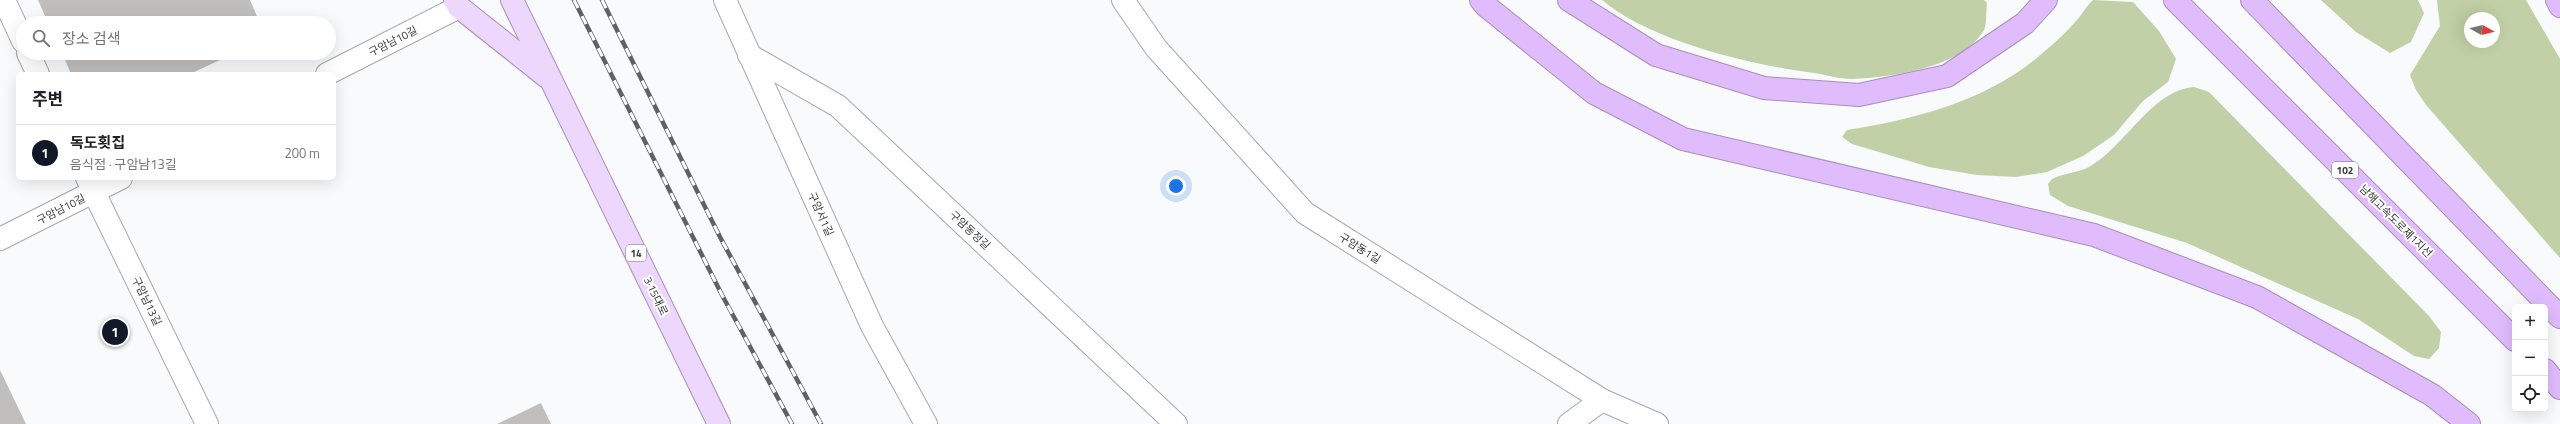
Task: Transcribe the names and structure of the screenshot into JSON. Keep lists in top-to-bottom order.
{
  "streets": {
    "highway": ["102", "남해고속도로제1지선"],
    "main road": ["14", "3·15대로"],
    "street": [
      "구암남10길",
      "구암서1길",
      "구암동정길",
      "구암동1길",
      "구암남13길"
    ]
  },
  "crossings": [
    ["구암남10길", "3·15대로"],
    ["구암남10길", "구암남13길"],
    ["구암서1길", "구암동정길"]
  ],
  "north": "right",
  "page": {
    "search": "장소 검색",
    "heading": "주변",
    "list": [
      {
        "mark": "1",
        "name": "독도횟집",
        "note": "음식점 · 구암남13길",
        "value": "200 m"
      }
    ],
    "map_buttons": ["+", "−"],
    "pins": "1"
  }
}
